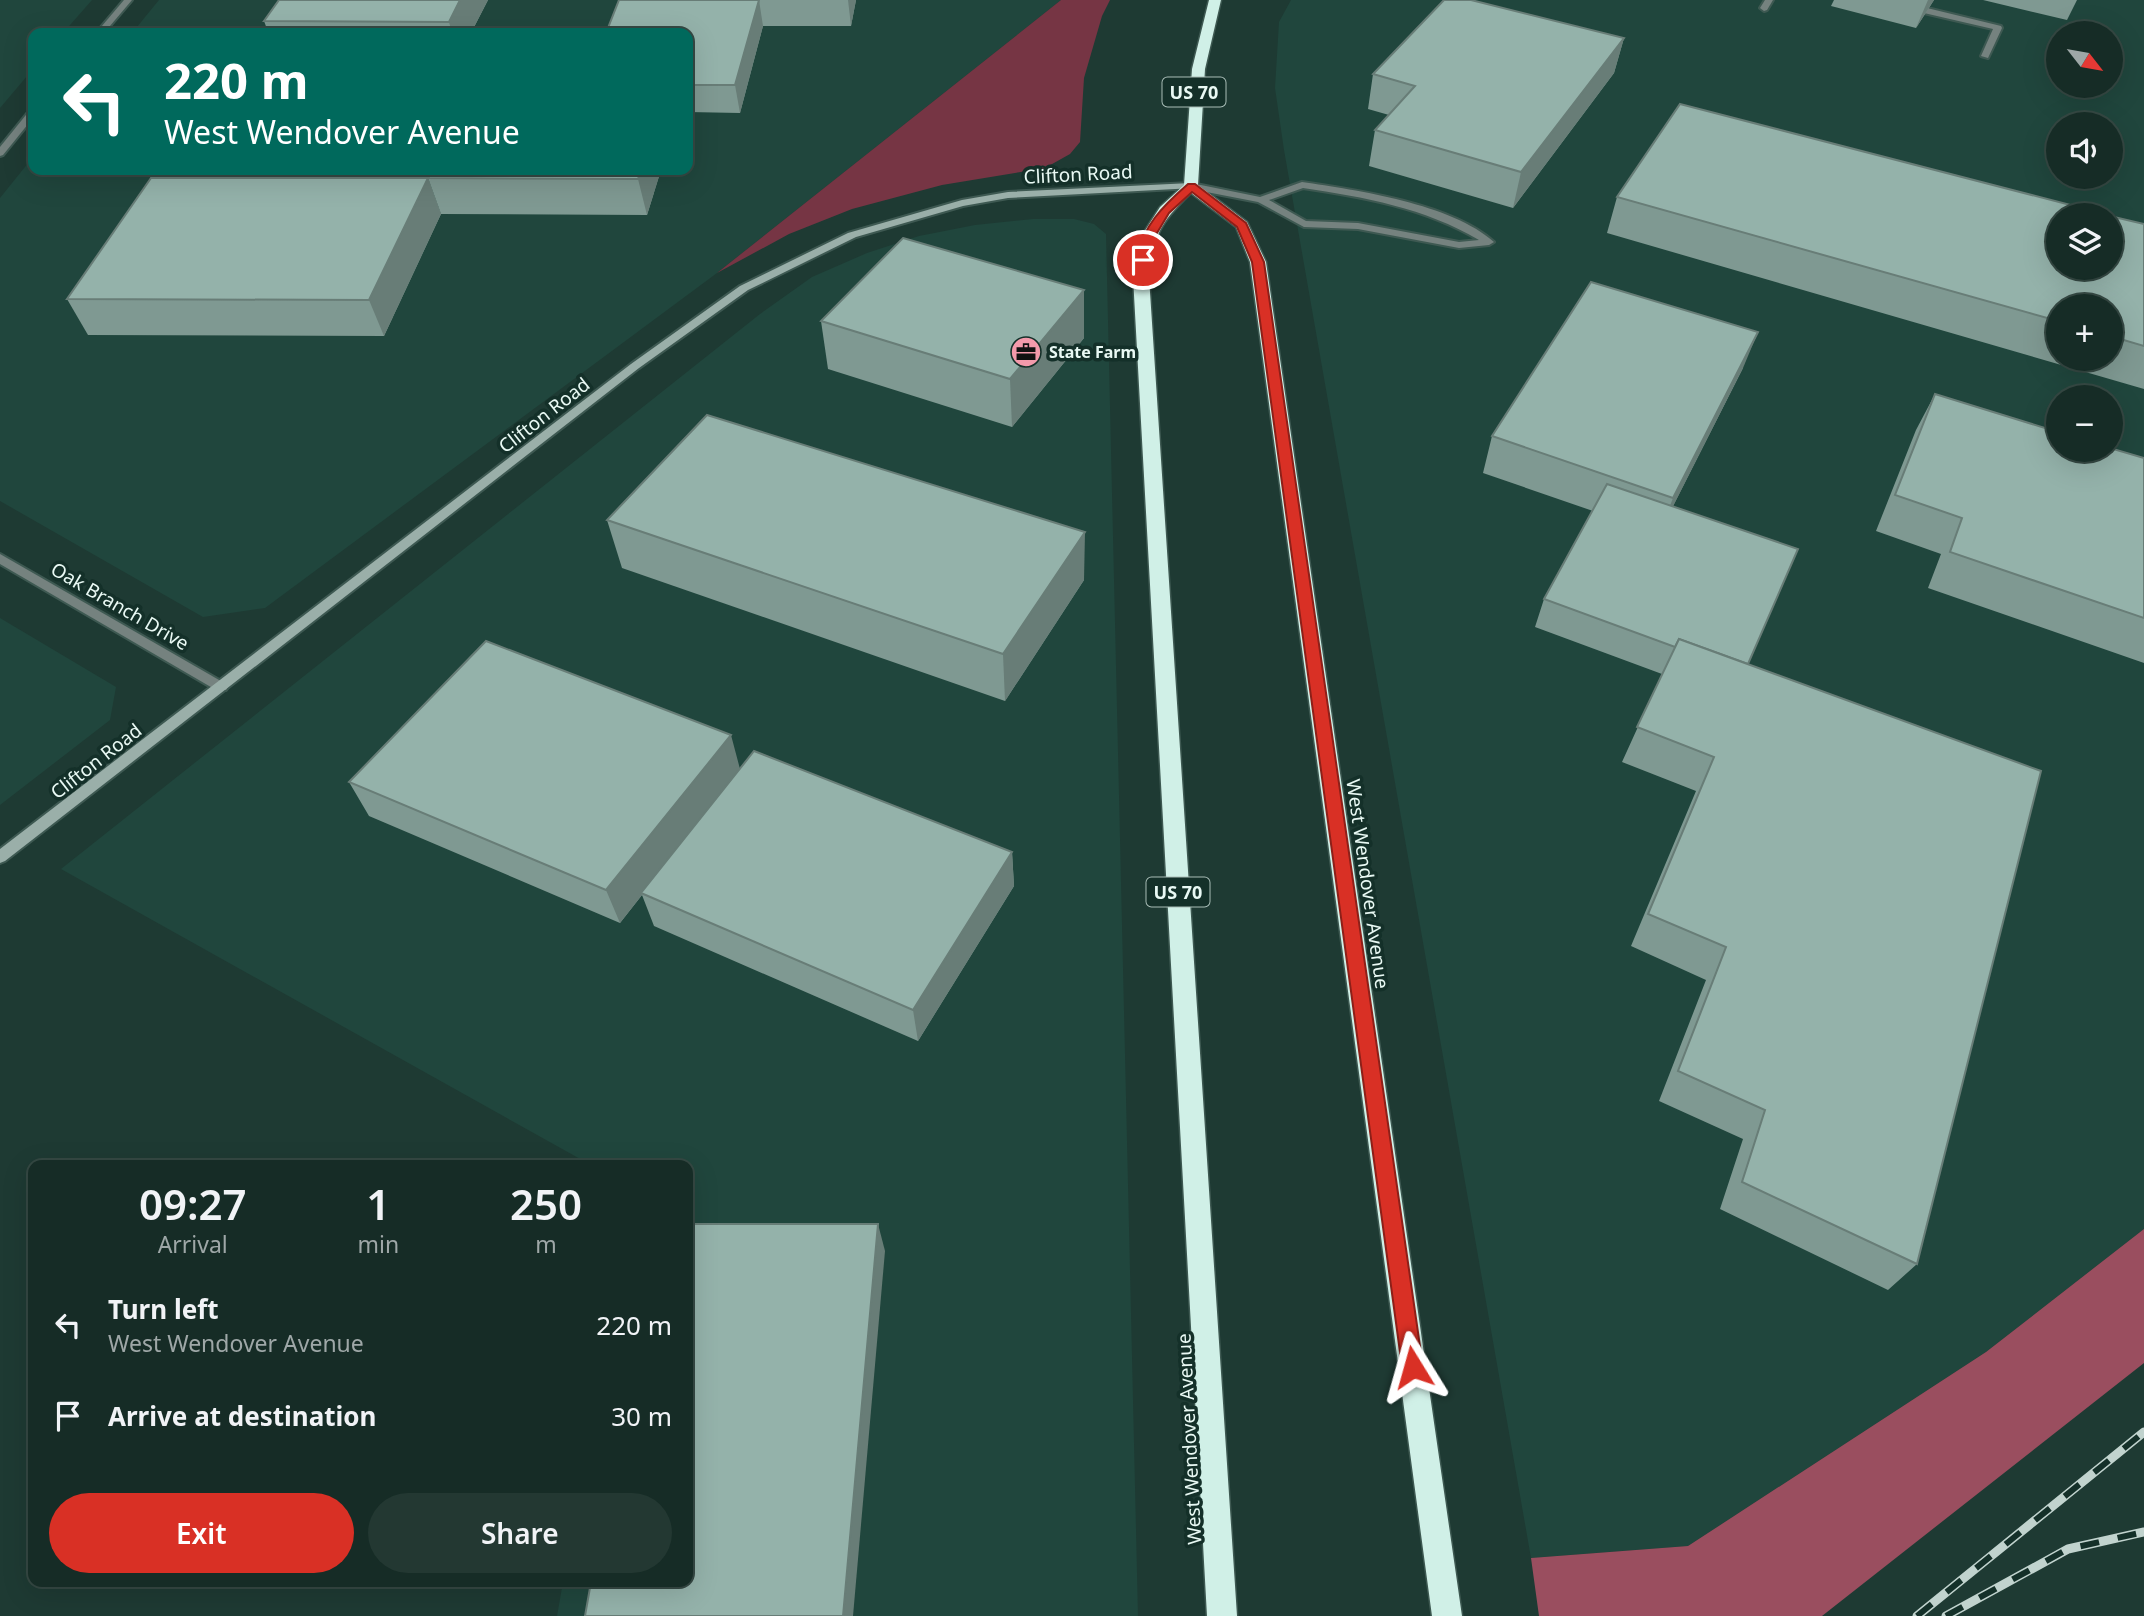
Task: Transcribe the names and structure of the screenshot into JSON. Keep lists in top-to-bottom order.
{
  "streets": {
    "highway": ["US 70", "West Wendover Avenue"],
    "street": ["Clifton Road", "Oak Branch Drive"]
  },
  "crossings": [
    ["US 70", "Clifton Road"],
    ["US 70", "West Wendover Avenue"],
    ["Clifton Road", "Oak Branch Drive"],
    ["Clifton Road", "West Wendover Avenue"]
  ],
  "places": {
    "office": ["State Farm"]
  },
  "north": "bottom right",
  "page": {
    "map_buttons": ["+", "−"],
    "turn": ["220 m", "West Wendover Avenue"],
    "eta": [
      "09:27",
      "Arrival",
      "1",
      "min",
      "250",
      "m"
    ],
    "list": [
      {
        "name": "Turn left",
        "note": "West Wendover Avenue",
        "value": "220 m"
      },
      {
        "name": "Arrive at destination",
        "value": "30 m"
      }
    ],
    "buttons": ["Exit", "Share"]
  }
}
